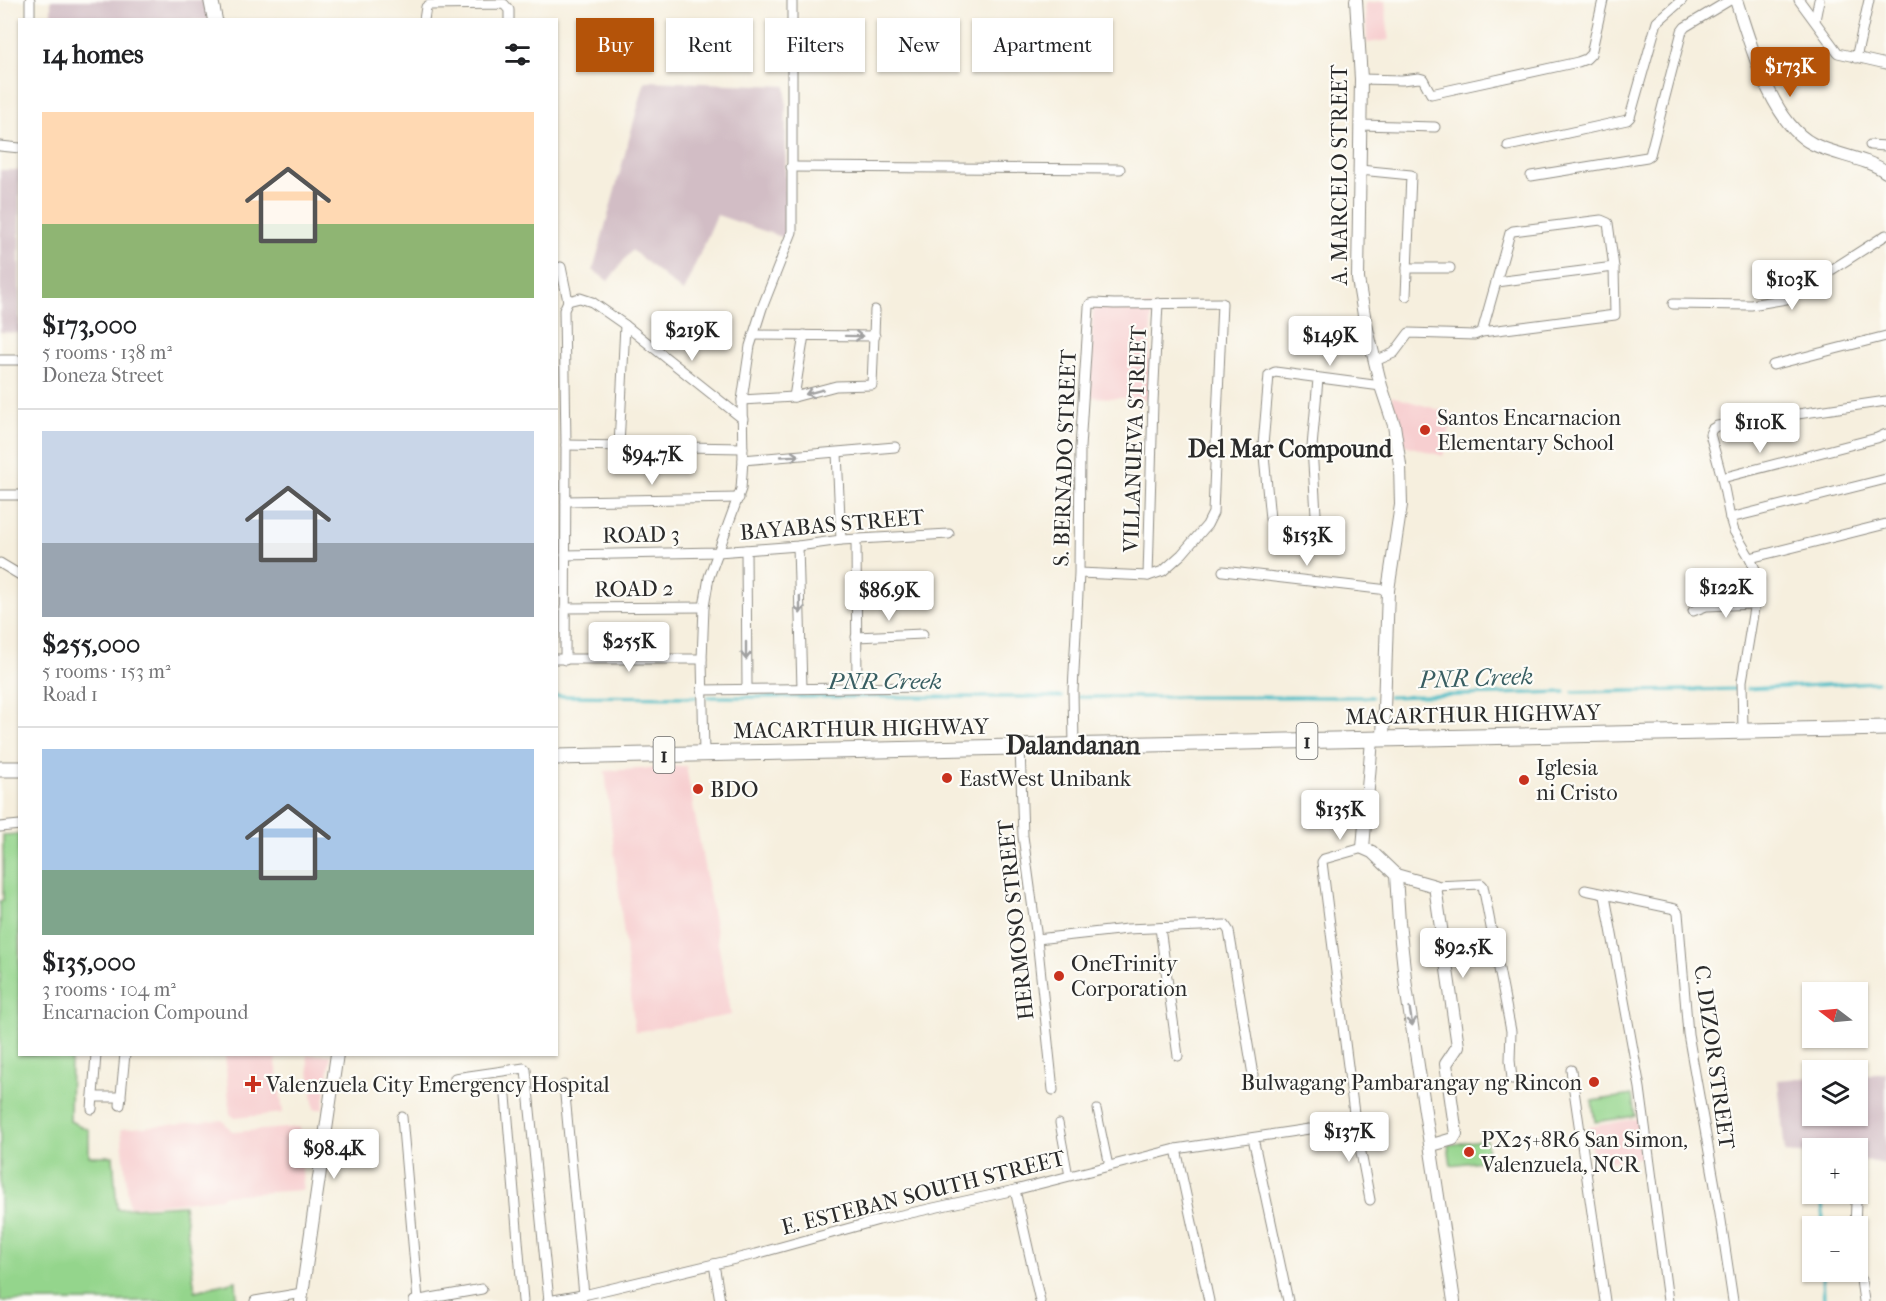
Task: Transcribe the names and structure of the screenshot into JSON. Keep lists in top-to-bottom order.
{
  "streets": {
    "highway": ["MACARTHUR HIGHWAY", "1"],
    "street": [
      "A. MARCELO STREET",
      "VILLANUEVA STREET",
      "S. BERNADO STREET",
      "BAYABAS STREET",
      "ROAD 3",
      "ROAD 2",
      "HERMOSO STREET",
      "C. DIZOR STREET",
      "E. ESTEBAN SOUTH STREET"
    ]
  },
  "crossings": [
    ["A. MARCELO STREET", "MACARTHUR HIGHWAY"],
    ["VILLANUEVA STREET", "S. BERNADO STREET"],
    ["S. BERNADO STREET", "MACARTHUR HIGHWAY"],
    ["BAYABAS STREET", "ROAD 3"],
    ["MACARTHUR HIGHWAY", "HERMOSO STREET"]
  ],
  "districts": ["Del Mar Compound", "Dalandanan"],
  "water": ["PNR Creek"],
  "places": {
    "other": [
      "Santos Encarnacion Elementary School",
      "EastWest Unibank",
      "Iglesia ni Cristo",
      "BDO",
      "OneTrinity Corporation",
      "Bulwagang Pambarangay ng Rincon",
      "PX25+8R6 San Simon, Valenzuela, NCR"
    ],
    "health": ["Valenzuela City Emergency Hospital"]
  },
  "north": "left",
  "page": {
    "chip": [
      "Buy",
      "Rent",
      "Filters",
      "New",
      "Apartment"
    ],
    "heading": "14 homes",
    "price": [
      "$173K",
      "$103K",
      "$219K",
      "$149K",
      "$110K",
      "$94.7K",
      "$153K",
      "$122K",
      "$86.9K",
      "$255K",
      "$135K",
      "$92.5K",
      "$137K",
      "$98.4K"
    ],
    "list": [
      {
        "name": "$173,000",
        "note": "5 rooms · 138 m² · Doneza Street"
      },
      {
        "name": "$255,000",
        "note": "5 rooms · 153 m² · Road 1"
      },
      {
        "name": "$135,000",
        "note": "3 rooms · 104 m² · Encarnacion Compound"
      }
    ],
    "map_buttons": ["+", "−"]
  }
}
